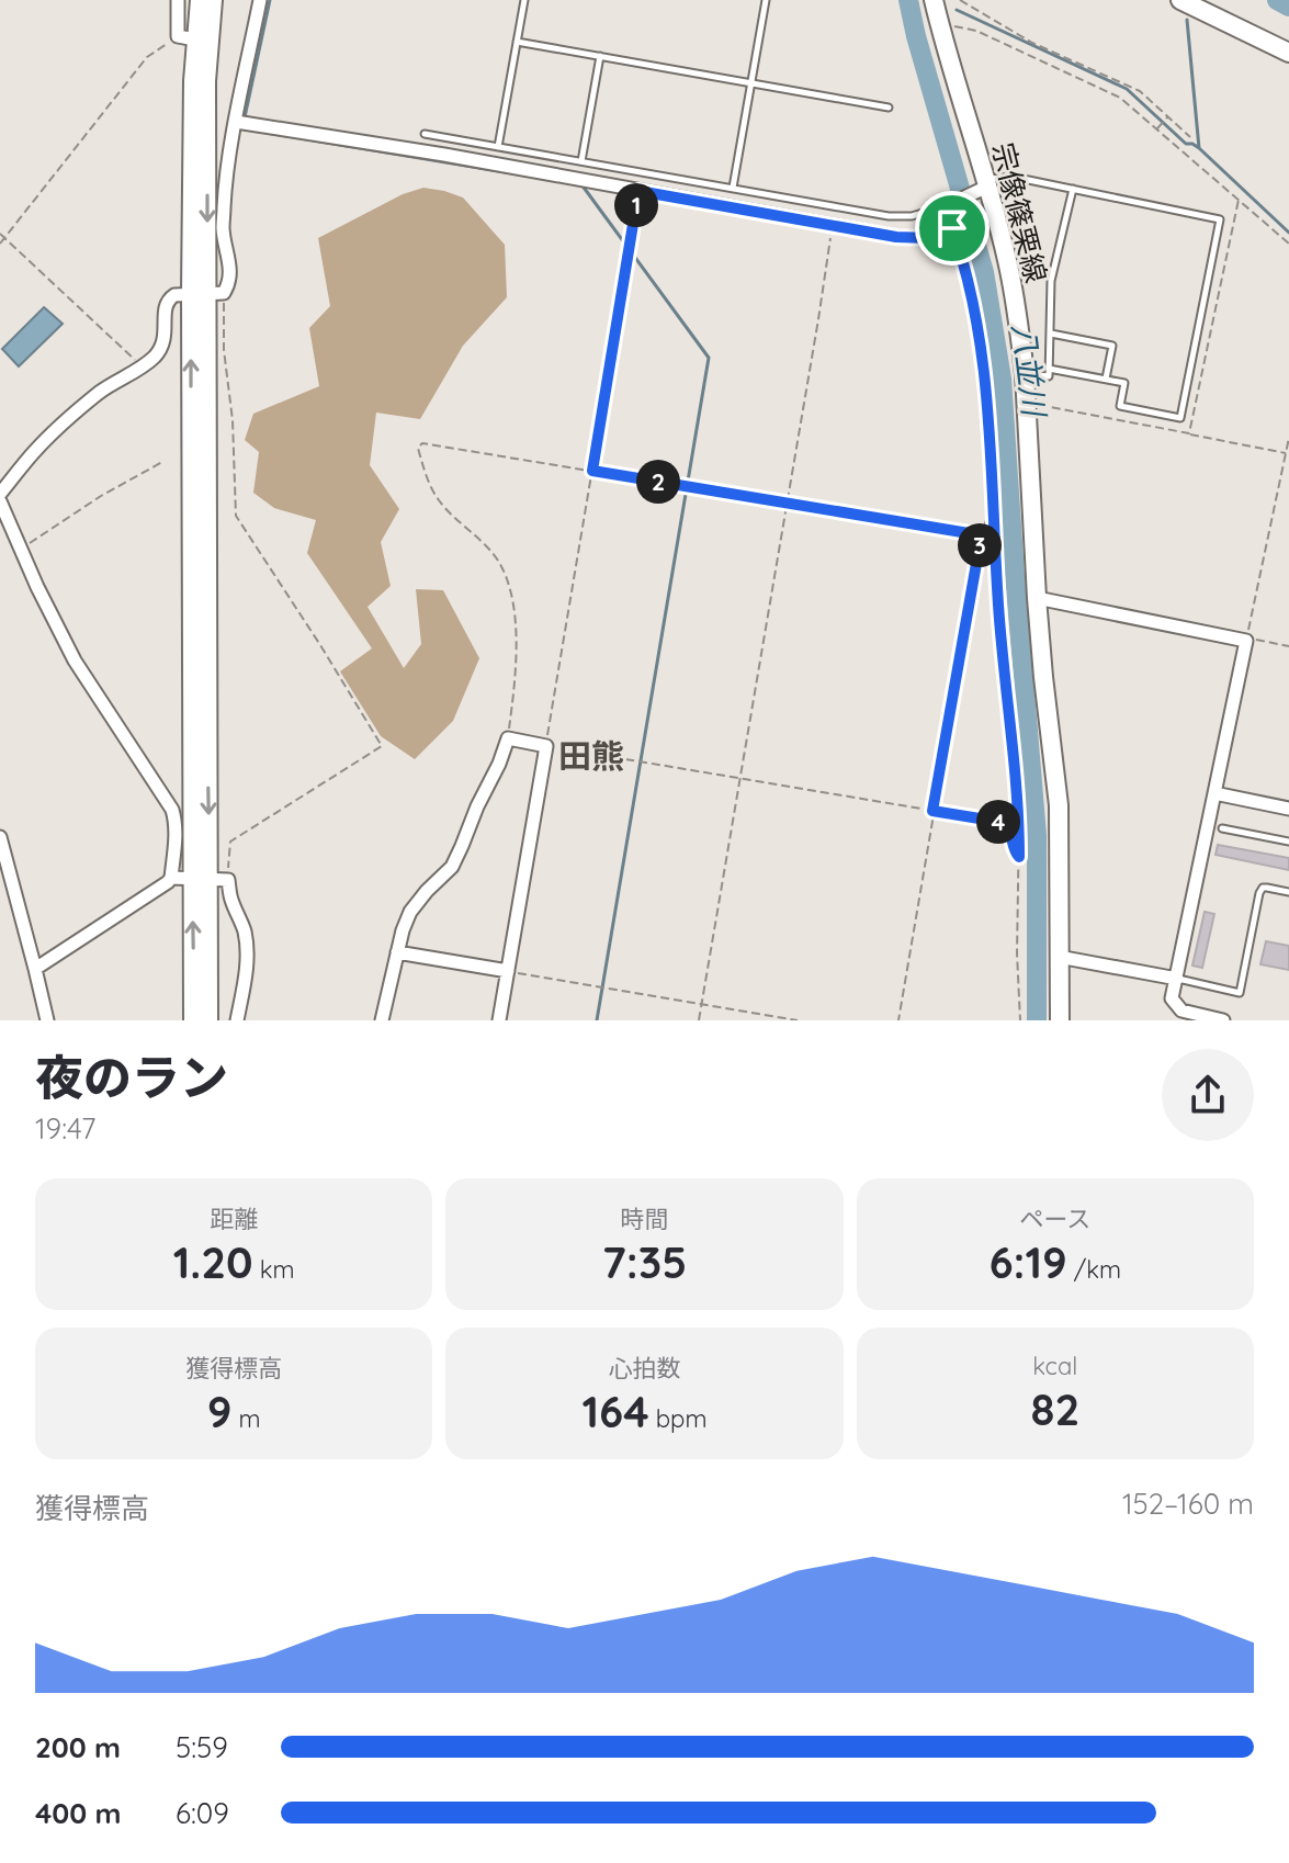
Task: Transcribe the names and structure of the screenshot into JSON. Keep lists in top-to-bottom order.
{
  "streets": {
    "street": ["宗像篠栗線"]
  },
  "districts": ["田熊"],
  "water": ["八並川"],
  "page": {
    "pins": [
      "1",
      "2",
      "3",
      "4"
    ],
    "heading": ["夜のラン", "19:47"],
    "stats": [
      ["距離", "1.20 km"],
      ["時間", "7:35"],
      ["ペース", "6:19 /km"],
      ["獲得標高", "9 m"],
      ["心拍数", "164 bpm"],
      ["kcal", "82"]
    ],
    "chart": ["獲得標高", "152–160 m"],
    "list": [
      {
        "name": "200 m",
        "note": "5:59"
      },
      {
        "name": "400 m",
        "note": "6:09"
      }
    ]
  }
}
